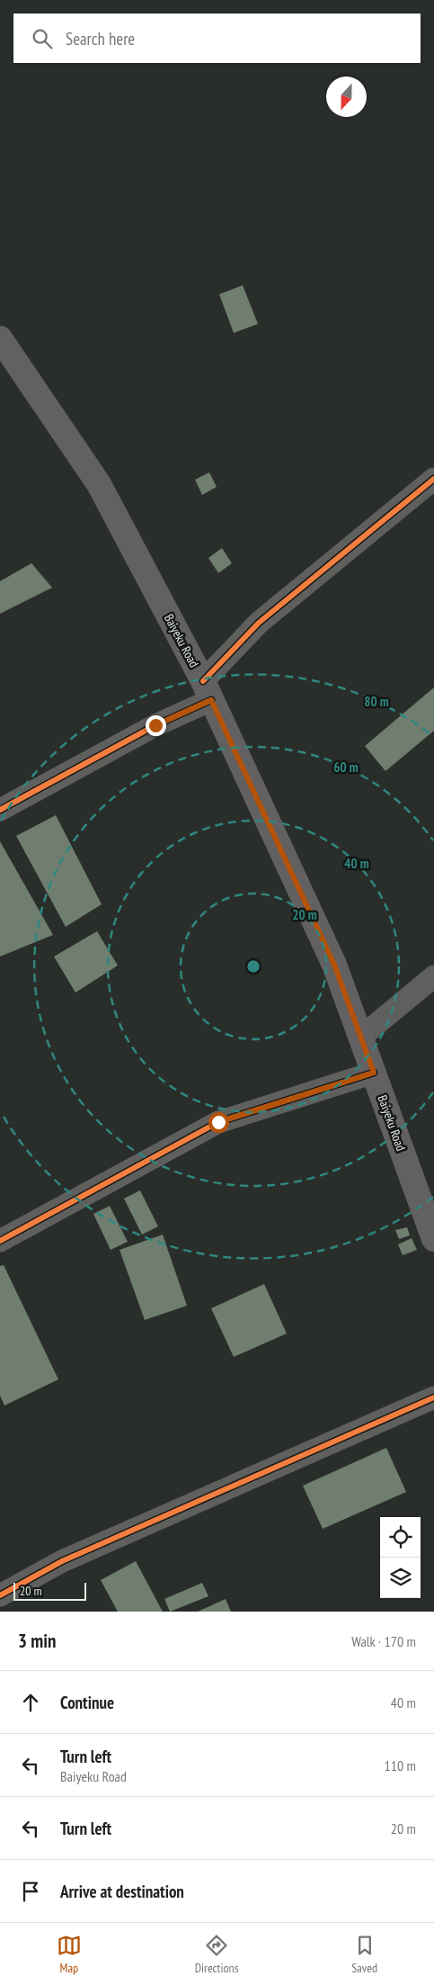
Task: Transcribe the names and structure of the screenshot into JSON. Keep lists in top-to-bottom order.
{
  "streets": {
    "main road": ["Baiyeku Road"]
  },
  "scale_bar": "20 m",
  "north": "bottom",
  "page": {
    "search": "Search here",
    "scale": "20 m",
    "heading": ["3 min", "Walk · 170 m"],
    "list": [
      ["Continue", "40 m"],
      ["Turn left", "Baiyeku Road", "110 m"],
      ["Turn left", "20 m"],
      "Arrive at destination"
    ],
    "nav": ["Map", "Directions", "Saved"]
  },
  "rings": [
    "80 m",
    "60 m",
    "40 m",
    "20 m"
  ]
}
